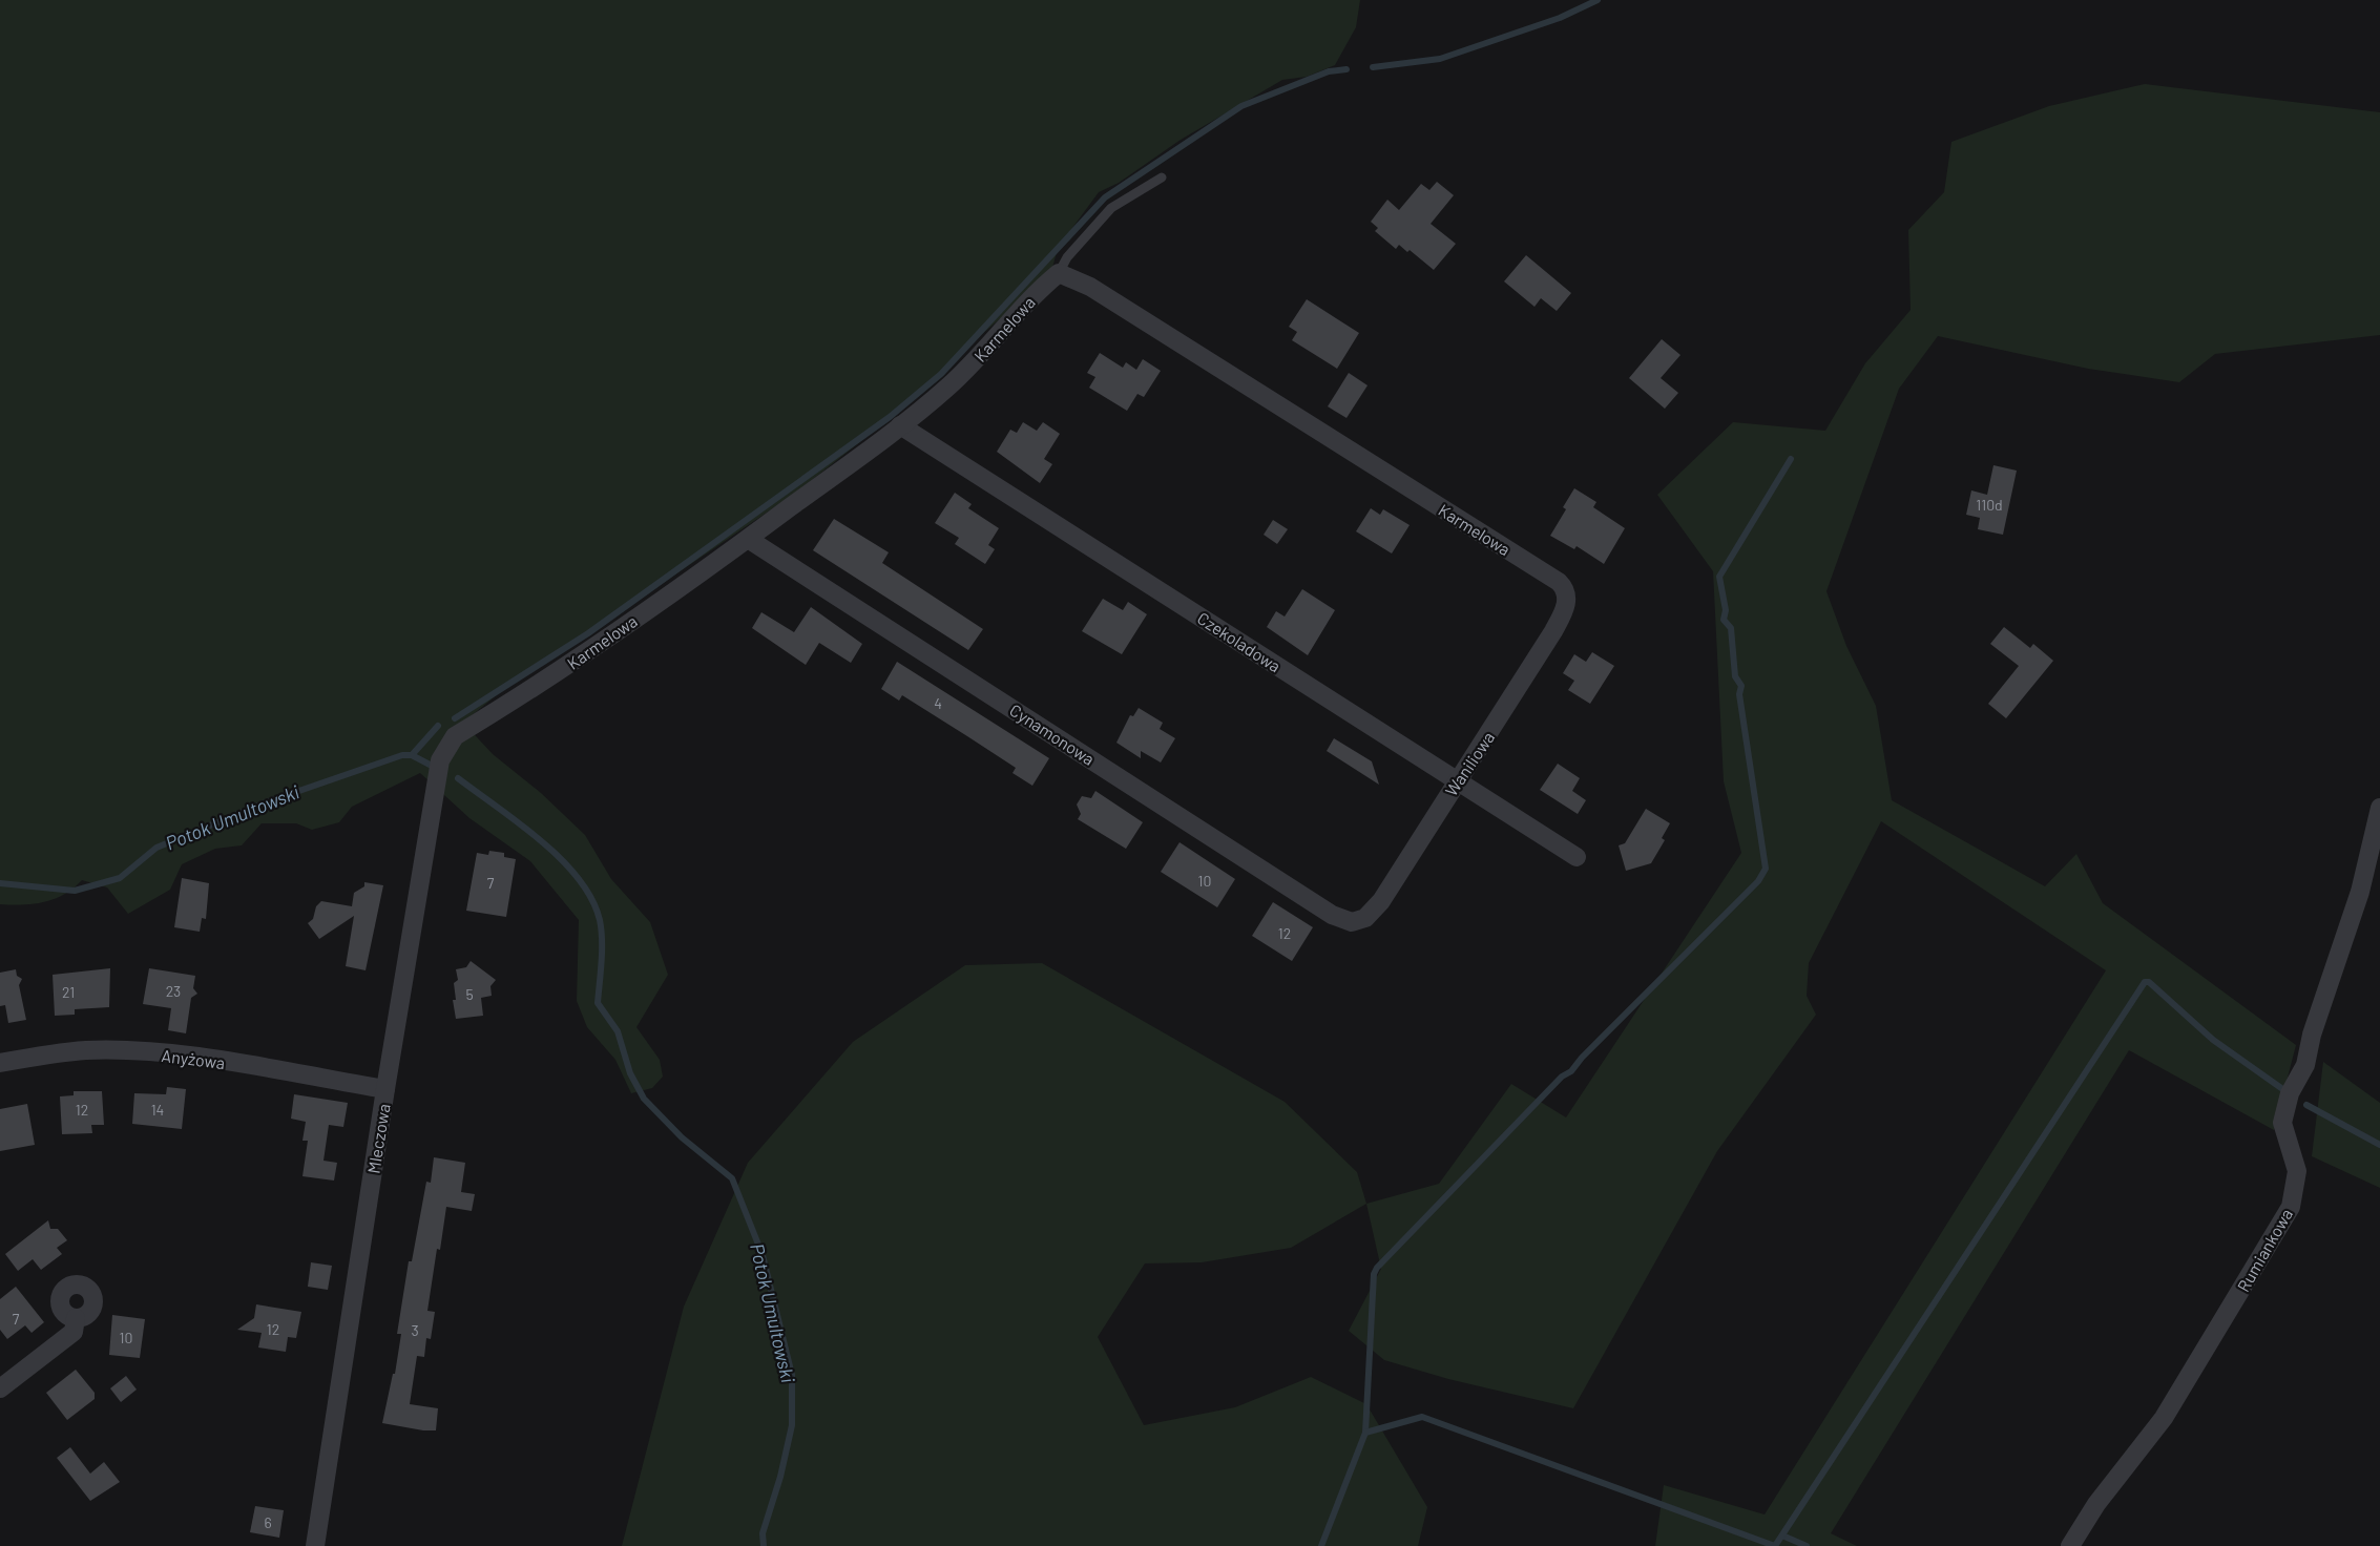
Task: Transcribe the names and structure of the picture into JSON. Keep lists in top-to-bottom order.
{
  "streets": {
    "street": [
      "Karmelowa",
      "Czekoladowa",
      "Cynamonowa",
      "Waniliowa",
      "Anyżowa",
      "Mleczowa",
      "Rumiankowa"
    ]
  },
  "crossings": [
    ["Karmelowa", "Czekoladowa"],
    ["Karmelowa", "Cynamonowa"],
    ["Karmelowa", "Waniliowa"],
    ["Karmelowa", "Mleczowa"],
    ["Czekoladowa", "Waniliowa"],
    ["Cynamonowa", "Waniliowa"],
    ["Anyżowa", "Mleczowa"]
  ],
  "water": ["Potok Umultowski"],
  "house_numbers": [
    "110d",
    "4",
    "10",
    "7",
    "12",
    "23",
    "21",
    "5",
    "12",
    "14",
    "7",
    "12",
    "3",
    "10",
    "6"
  ]
}
